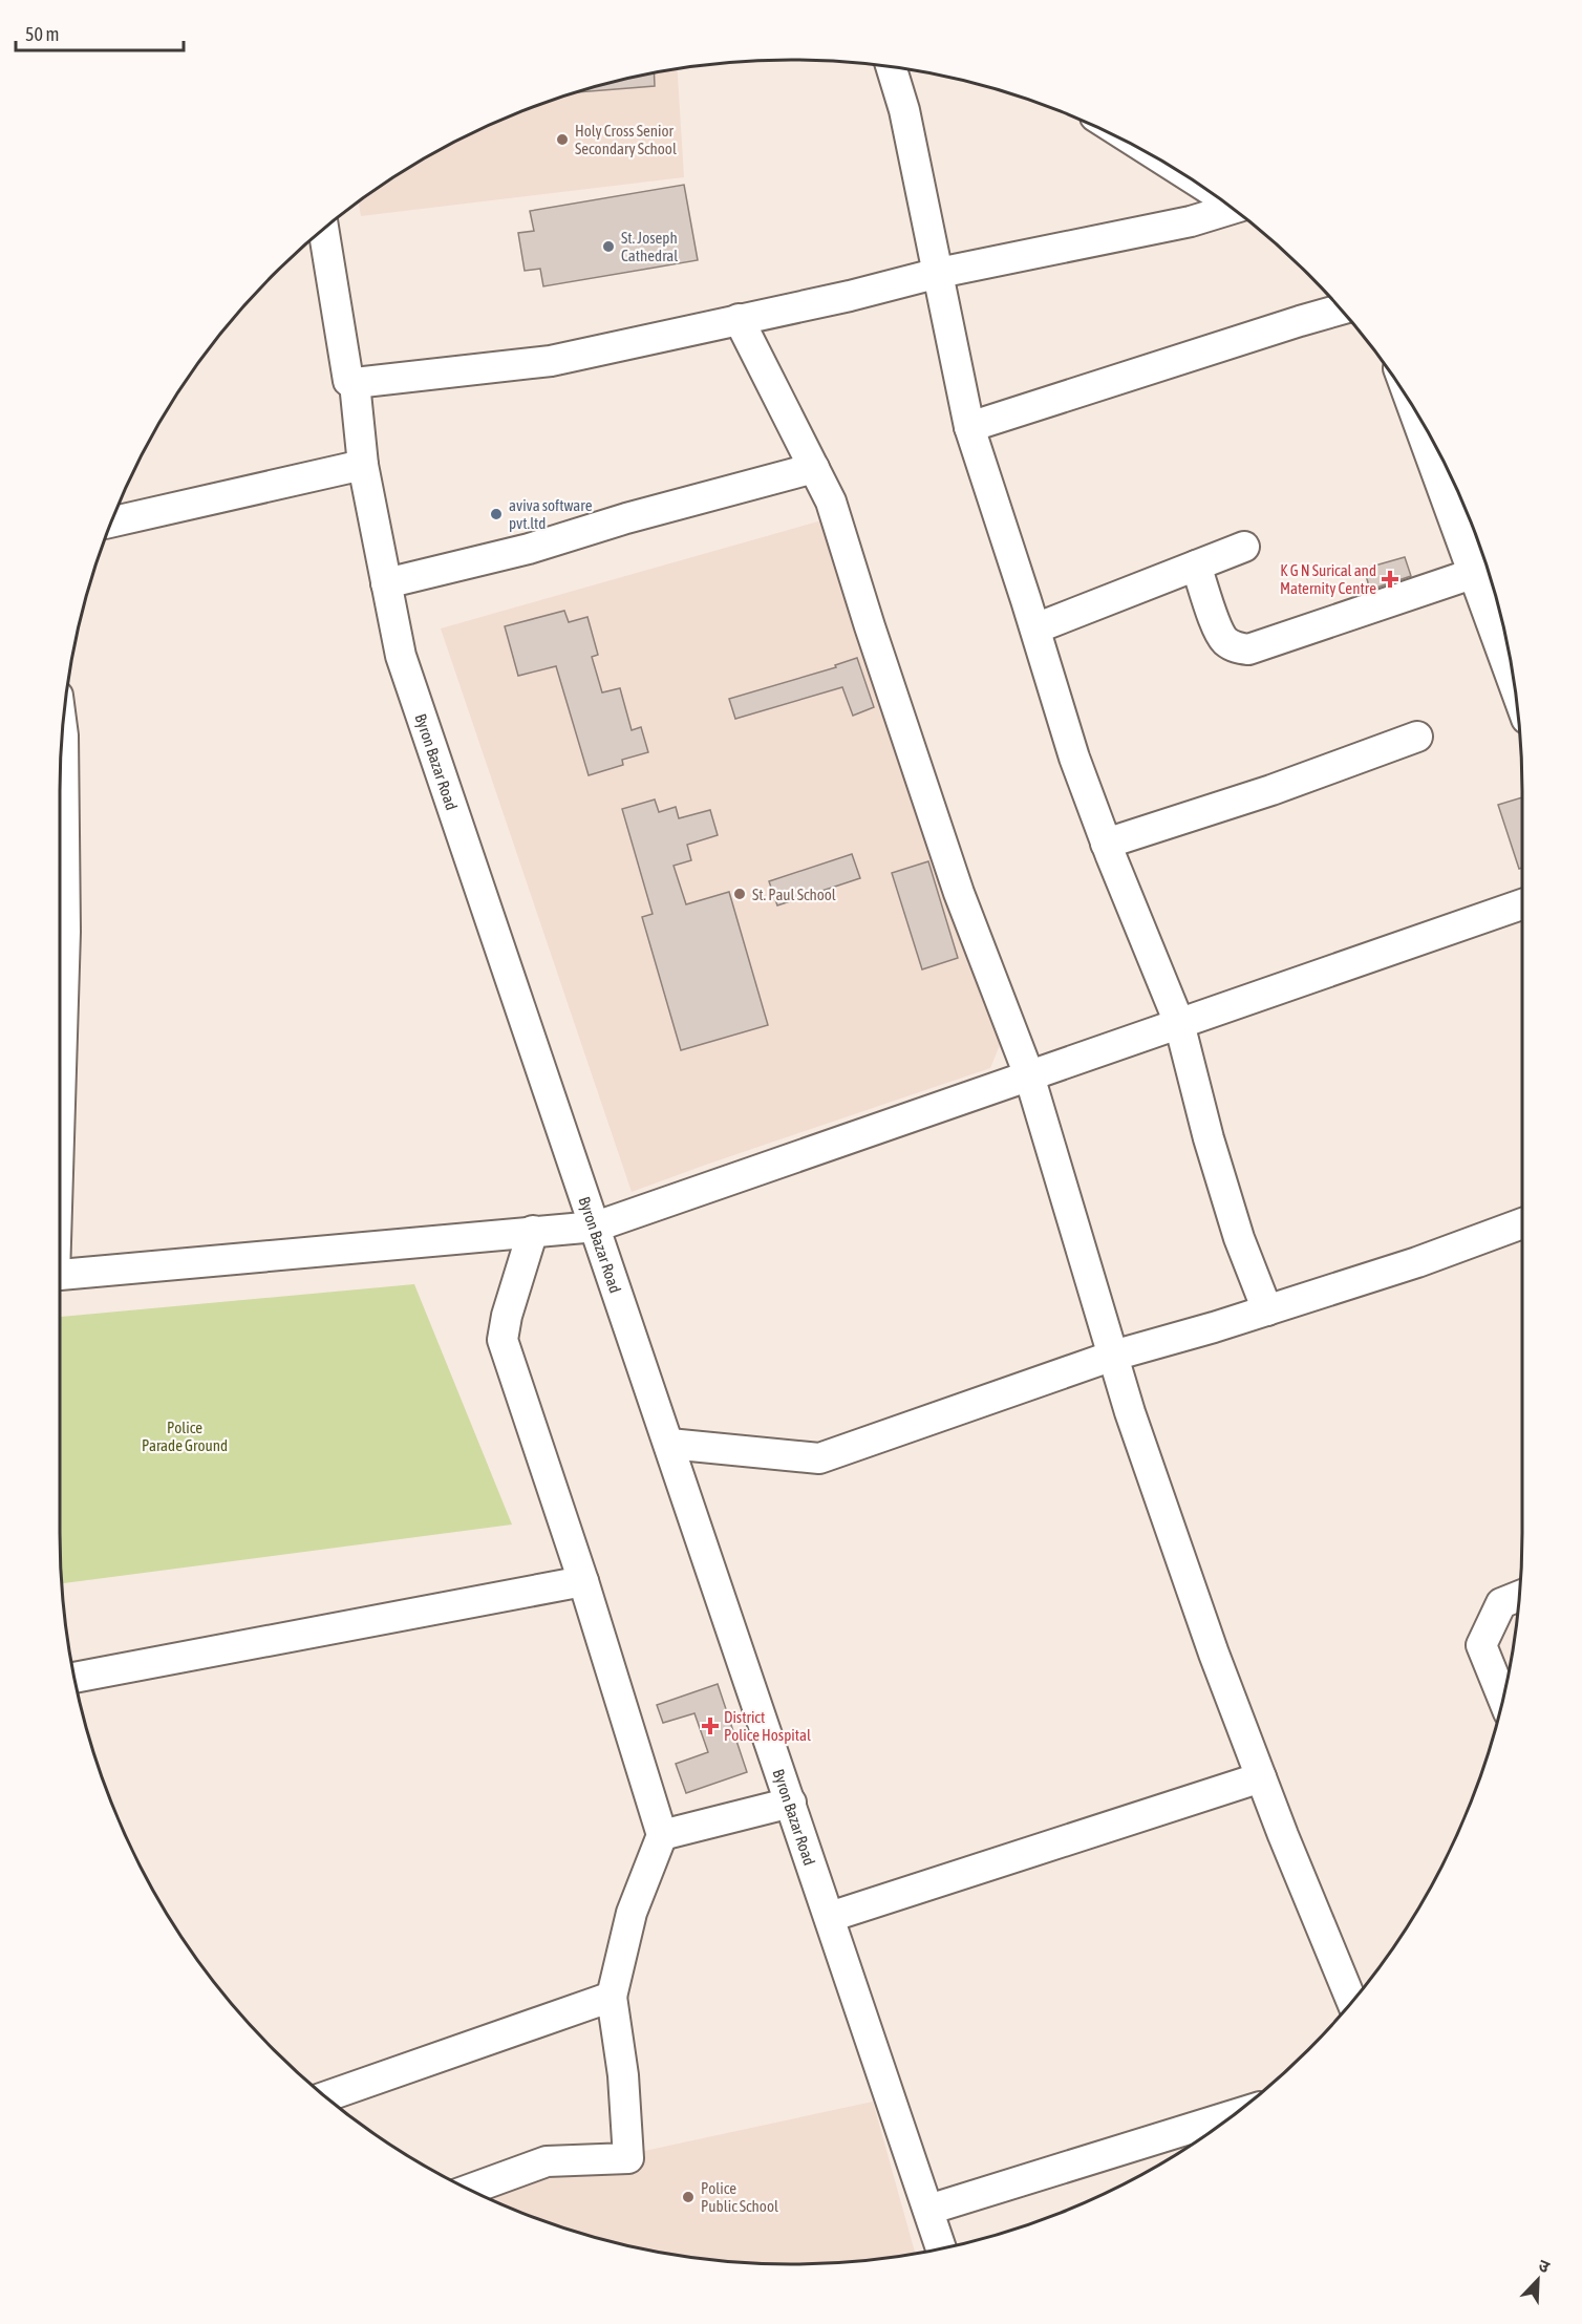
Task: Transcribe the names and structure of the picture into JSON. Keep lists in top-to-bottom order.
{
  "streets": {
    "street": ["Byron Bazar Road"]
  },
  "parks": ["Police Parade Ground"],
  "places": {
    "other": [
      "Holy Cross Senior Secondary School",
      "St. Joseph Cathedral",
      "aviva software pvt.ltd",
      "St. Paul School",
      "Police Public School"
    ],
    "health": ["K G N Surical and Maternity Centre", "District Police Hospital"]
  },
  "scale_bar": "50 m",
  "north": "top right"
}
